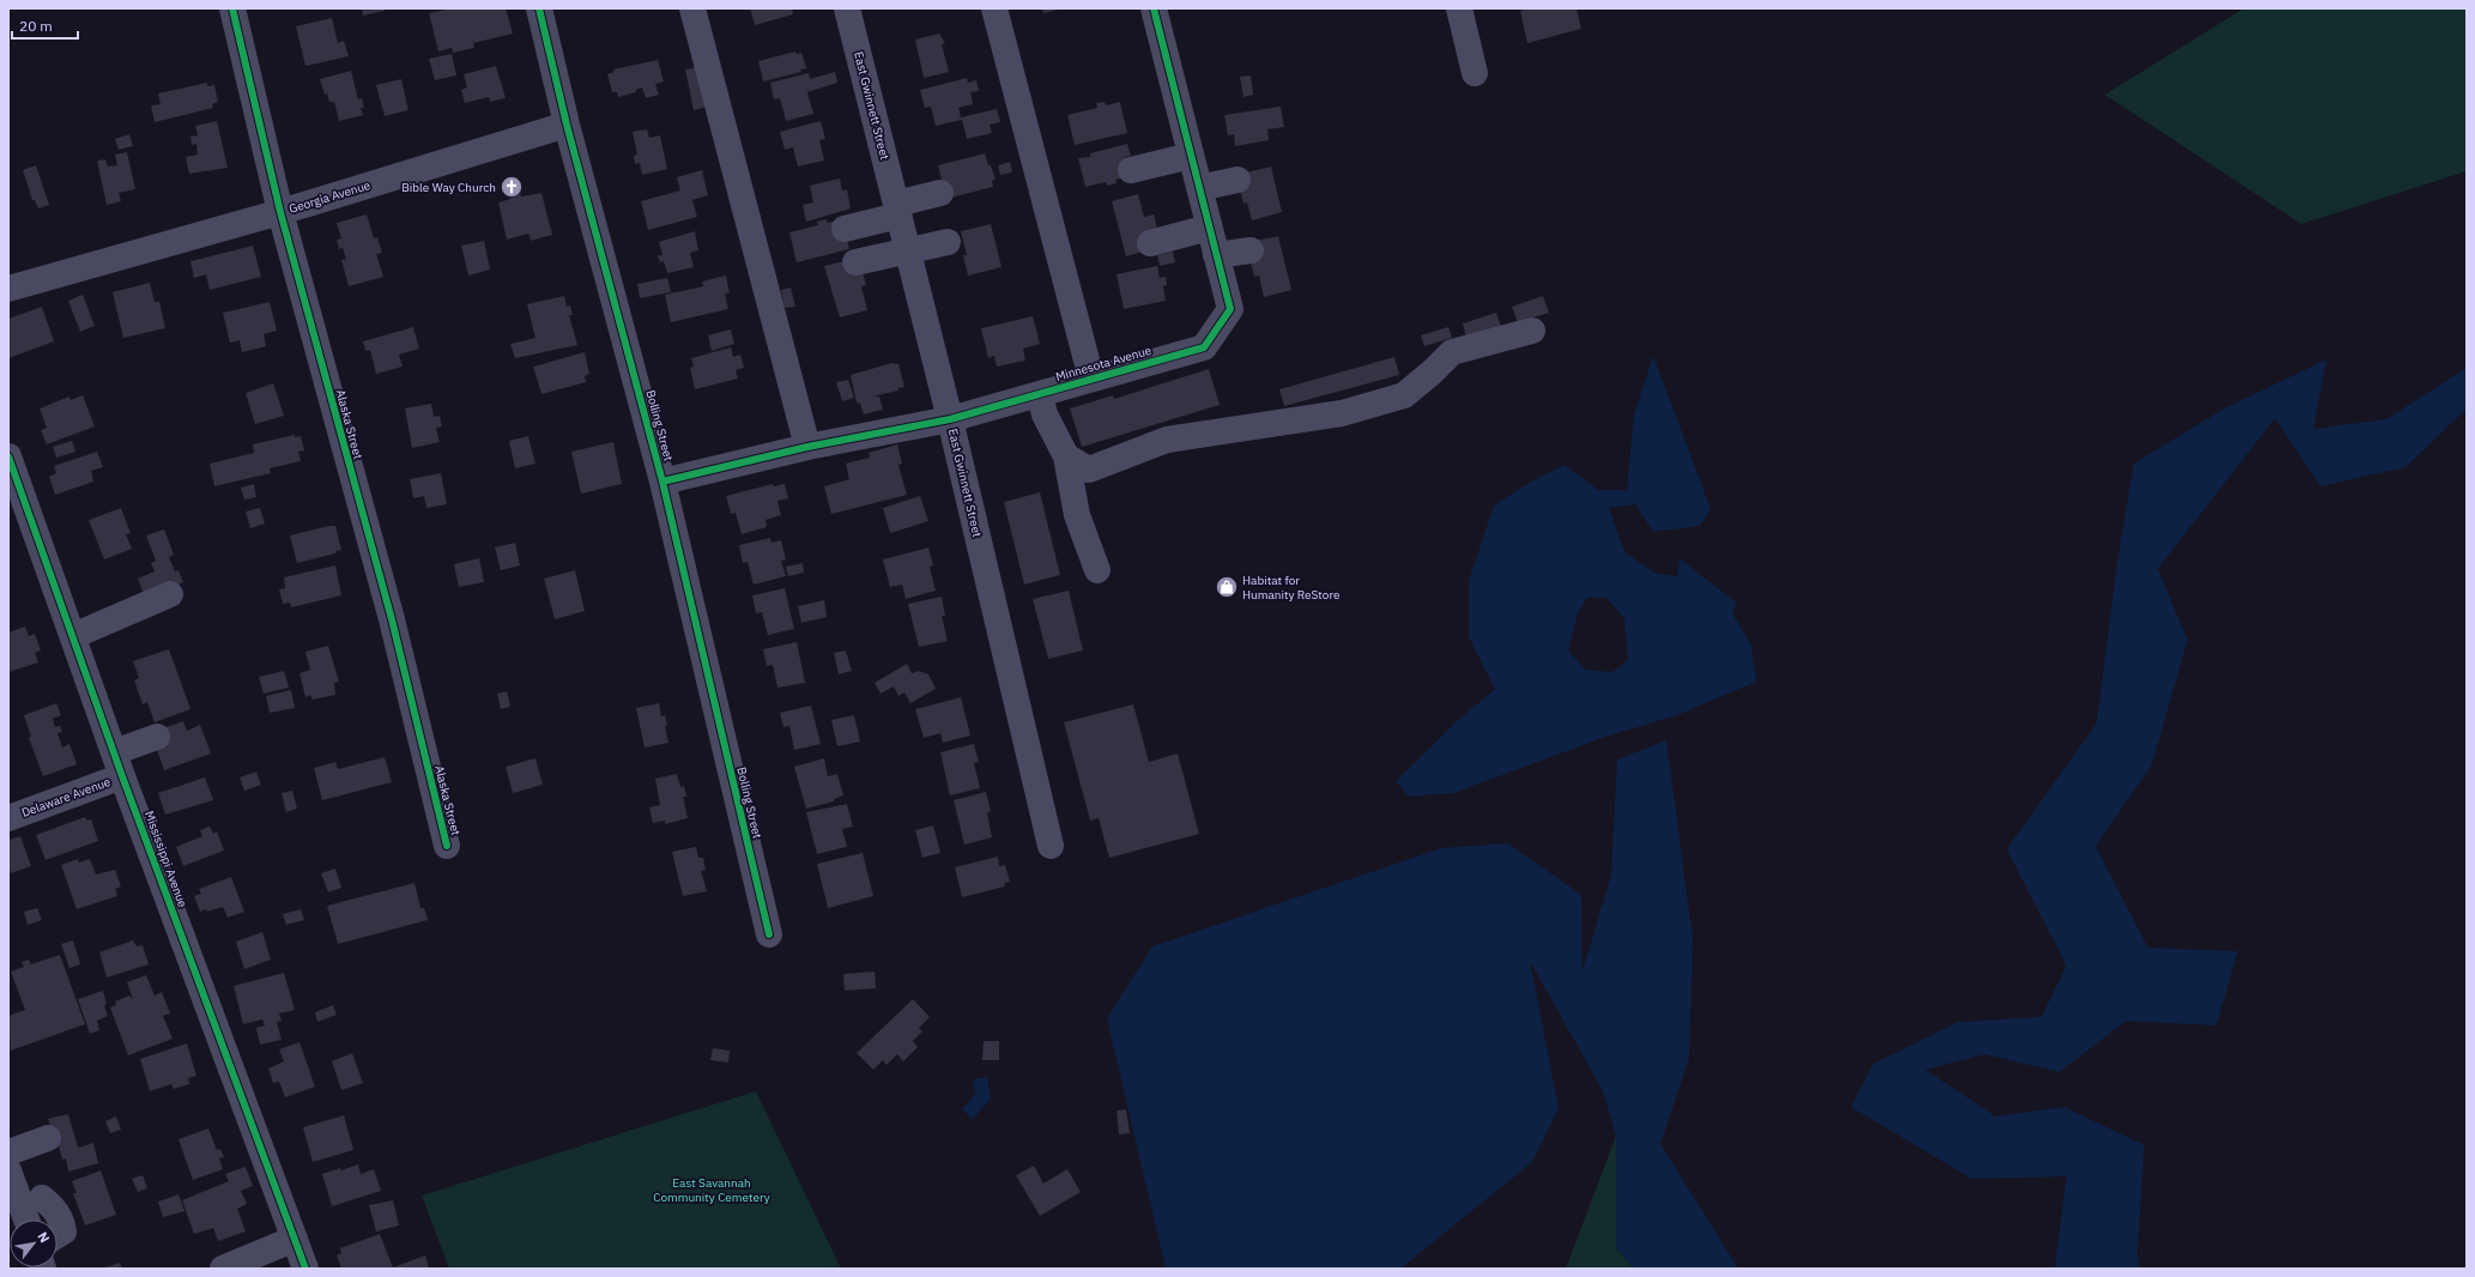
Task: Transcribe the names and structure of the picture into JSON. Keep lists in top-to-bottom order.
{
  "streets": {
    "street": [
      "East Gwinnett Street",
      "Georgia Avenue",
      "Minnesota Avenue",
      "Alaska Street",
      "Bolling Street",
      "Delaware Avenue",
      "Mississippi Avenue"
    ]
  },
  "crossings": [
    ["East Gwinnett Street", "Minnesota Avenue"],
    ["Georgia Avenue", "Alaska Street"],
    ["Georgia Avenue", "Bolling Street"],
    ["Minnesota Avenue", "Bolling Street"],
    ["Delaware Avenue", "Mississippi Avenue"]
  ],
  "parks": ["East Savannah Community Cemetery"],
  "places": {
    "church": ["Bible Way Church"],
    "shop": ["Habitat for Humanity ReStore"]
  },
  "scale_bar": "20 m",
  "north": "top right"
}
